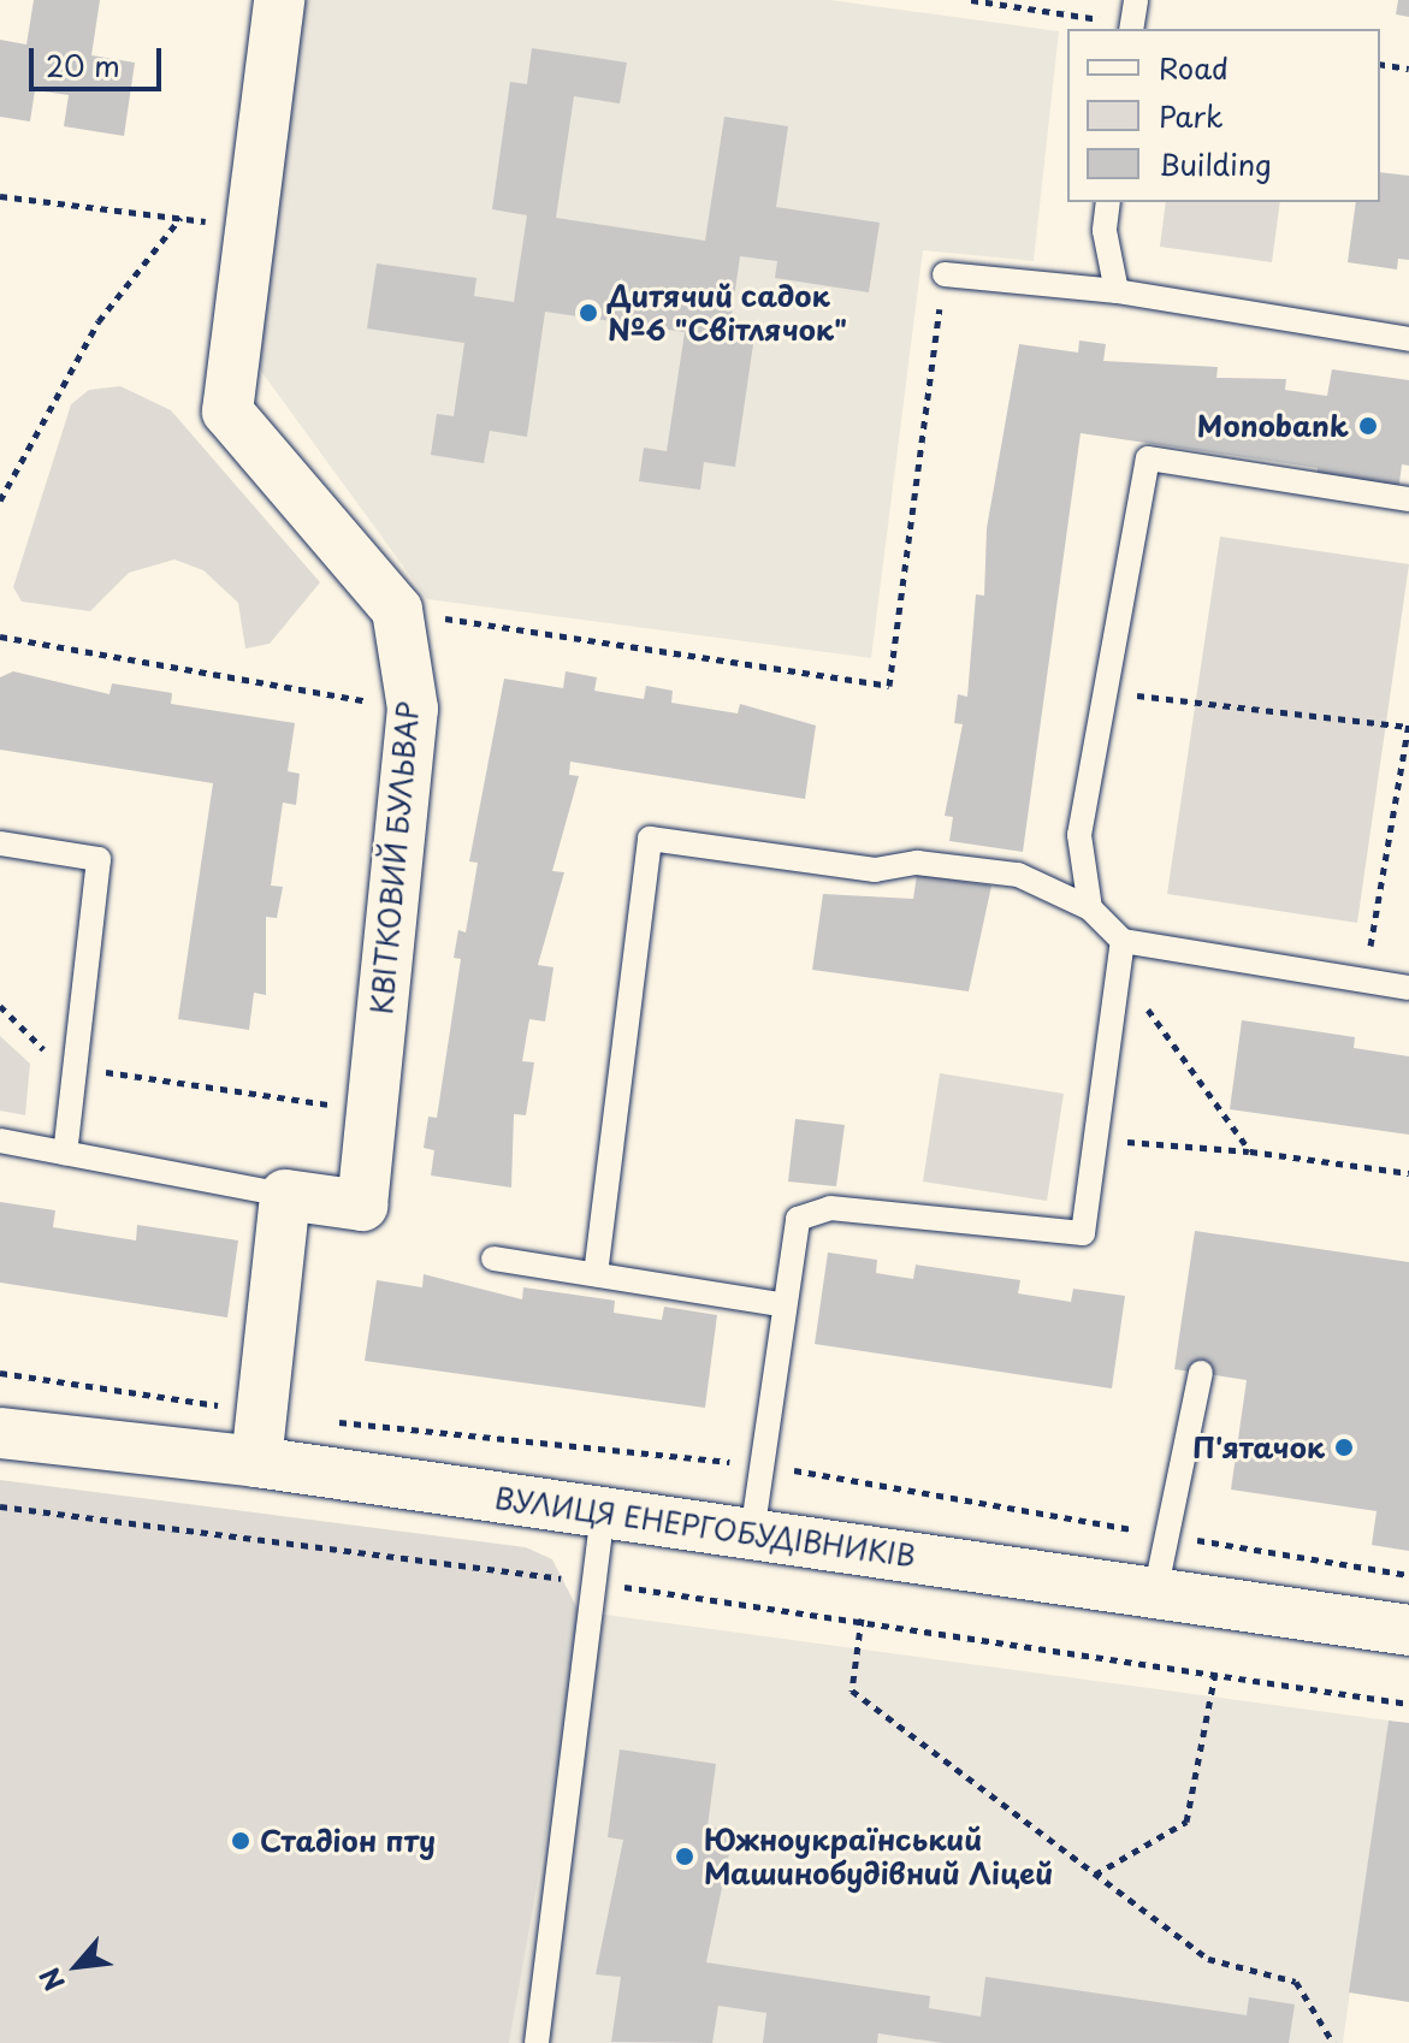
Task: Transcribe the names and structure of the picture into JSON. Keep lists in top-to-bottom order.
{
  "streets": {
    "street": ["КВІТКОВИЙ БУЛЬВАР", "ВУЛИЦЯ ЕНЕРГОБУДІВНИКІВ"]
  },
  "places": [
    "Дитячий садок №6 \"Світлячок\"",
    "Monobank",
    "П'ятачок",
    "Стадіон пту",
    "Южноукраїнський Машинобудівний Ліцей"
  ],
  "legend": ["Road", "Park", "Building"],
  "scale_bar": "20 m",
  "north": "bottom left"
}
